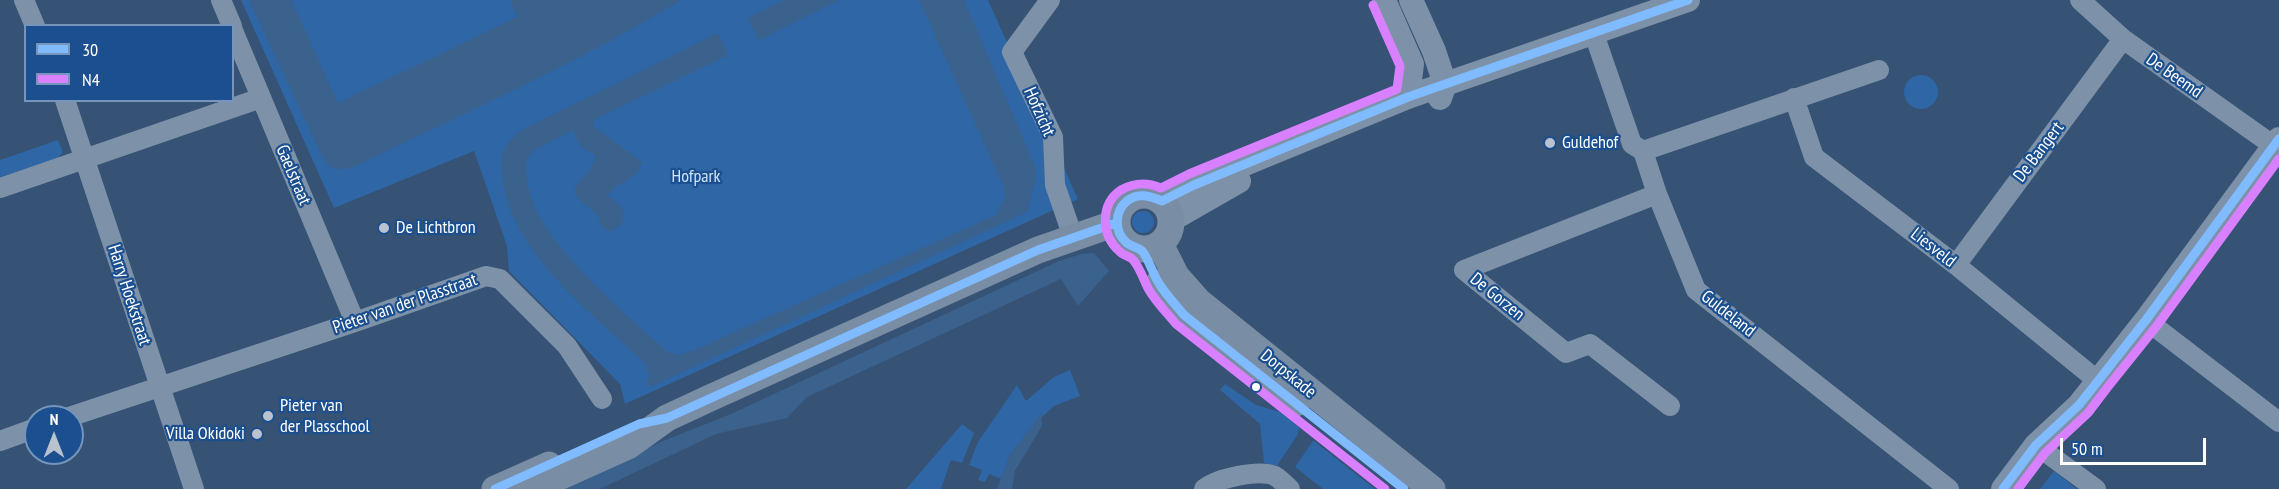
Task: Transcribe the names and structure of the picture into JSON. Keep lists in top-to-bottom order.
{
  "streets": {
    "main road": ["Dorpskade"],
    "street": [
      "De Beemd",
      "Hofzicht",
      "De Bangert",
      "Gaelstraat",
      "Liesveld",
      "Harry Hoekstraat",
      "De Gorzen",
      "Pieter van der Plasstraat",
      "Guldeland"
    ]
  },
  "crossings": [
    ["De Beemd", "De Bangert"],
    ["De Bangert", "Liesveld"],
    ["Gaelstraat", "Pieter van der Plasstraat"],
    ["Harry Hoekstraat", "Pieter van der Plasstraat"],
    ["De Gorzen", "Guldeland"]
  ],
  "parks": ["Hofpark"],
  "places": [
    "Guldehof",
    "De Lichtbron",
    "Pieter van der Plasschool",
    "Villa Okidoki"
  ],
  "lines": ["transit line 30", "transit line N4"],
  "legend": ["30", "N4"],
  "scale_bar": "50 m",
  "north": "top"
}
